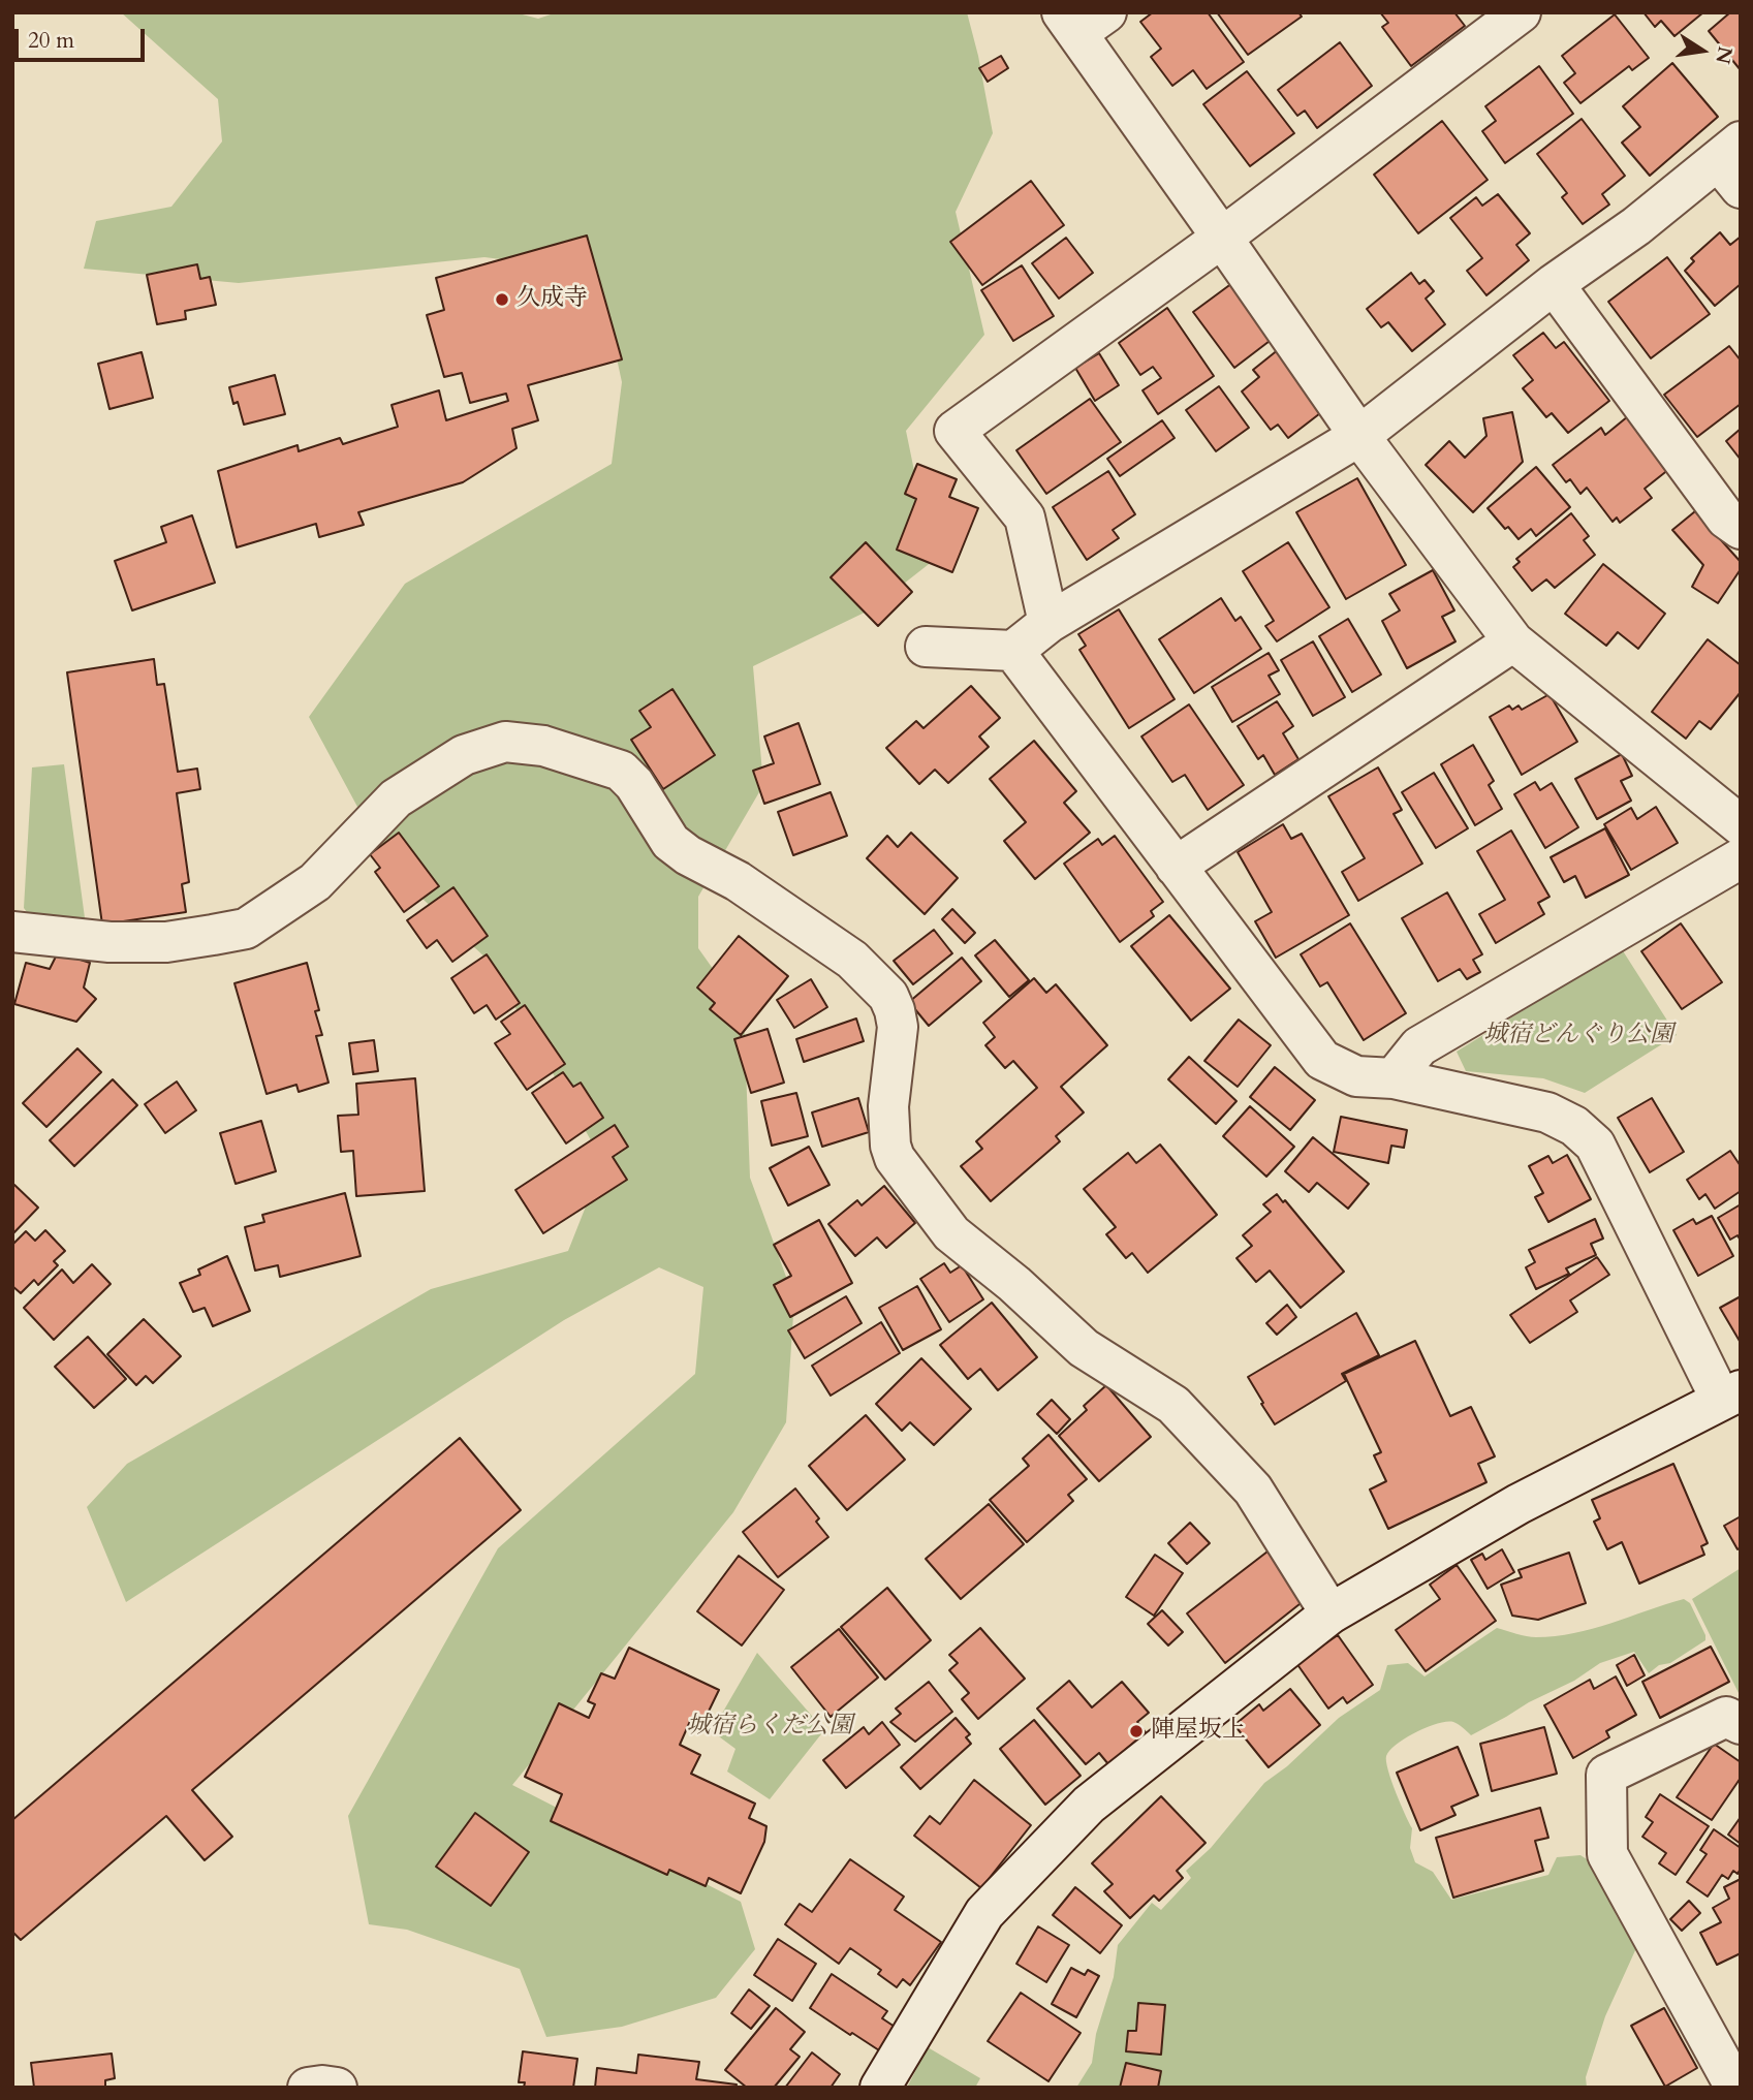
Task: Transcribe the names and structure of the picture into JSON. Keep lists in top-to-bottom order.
{
  "parks": ["城宿どんぐり公園", "城宿らくだ公園"],
  "places": ["久成寺", "陣屋坂上"],
  "scale_bar": "20 m",
  "north": "right"
}
